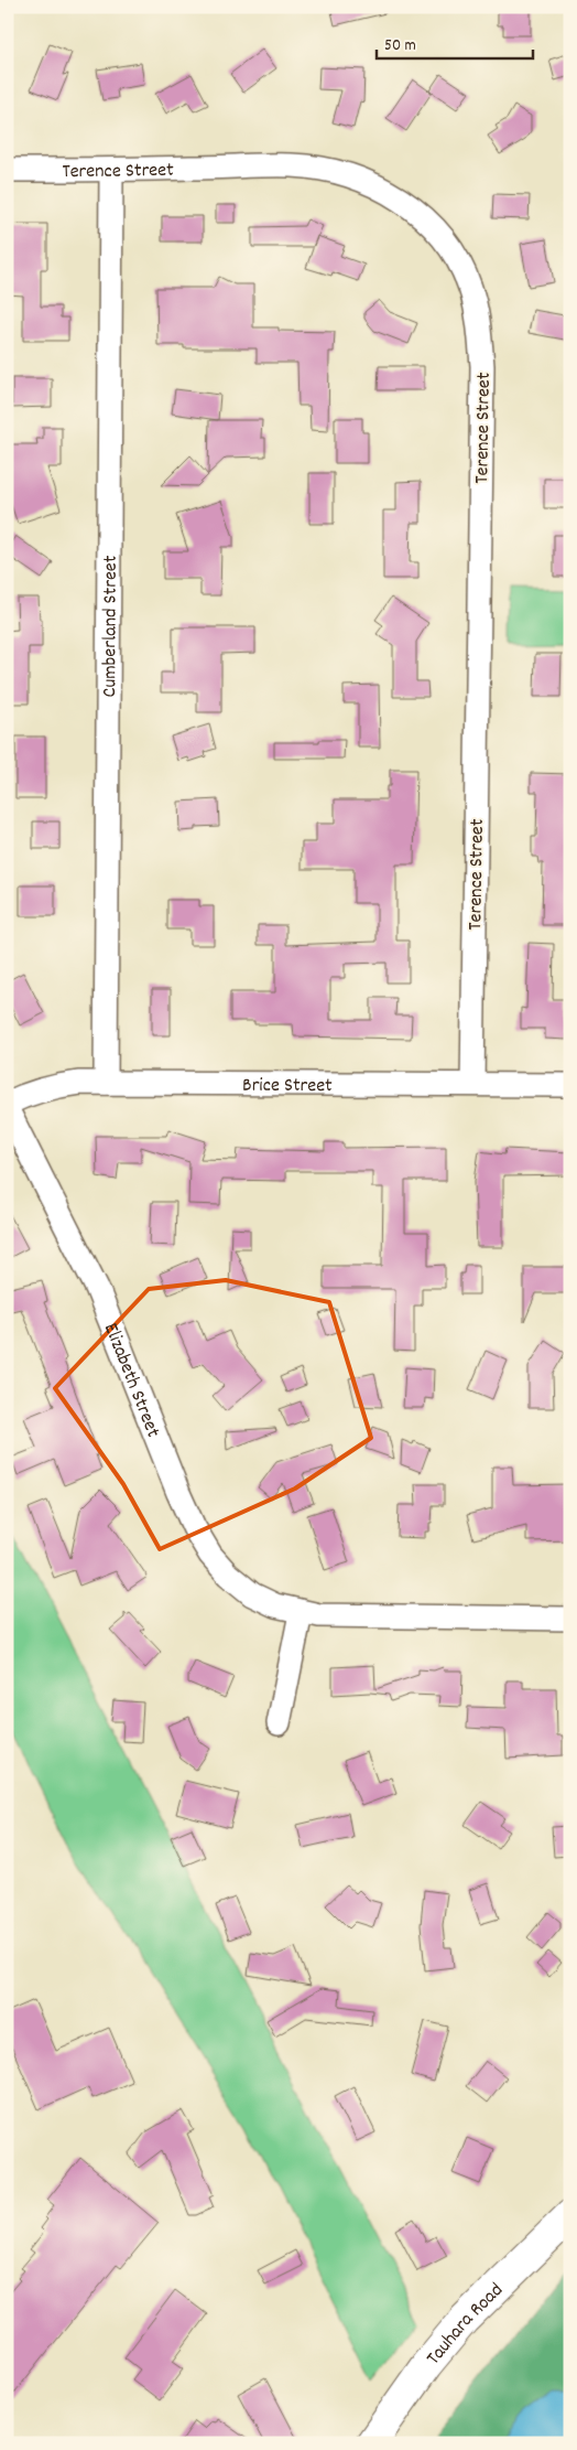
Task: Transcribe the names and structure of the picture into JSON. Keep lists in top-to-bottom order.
{
  "streets": {
    "main road": ["Tauhara Road"],
    "street": [
      "Terence Street",
      "Cumberland Street",
      "Brice Street",
      "Elizabeth Street"
    ]
  },
  "crossings": [
    ["Terence Street", "Cumberland Street"],
    ["Terence Street", "Brice Street"],
    ["Cumberland Street", "Brice Street"]
  ],
  "scale_bar": "50 m"
}
